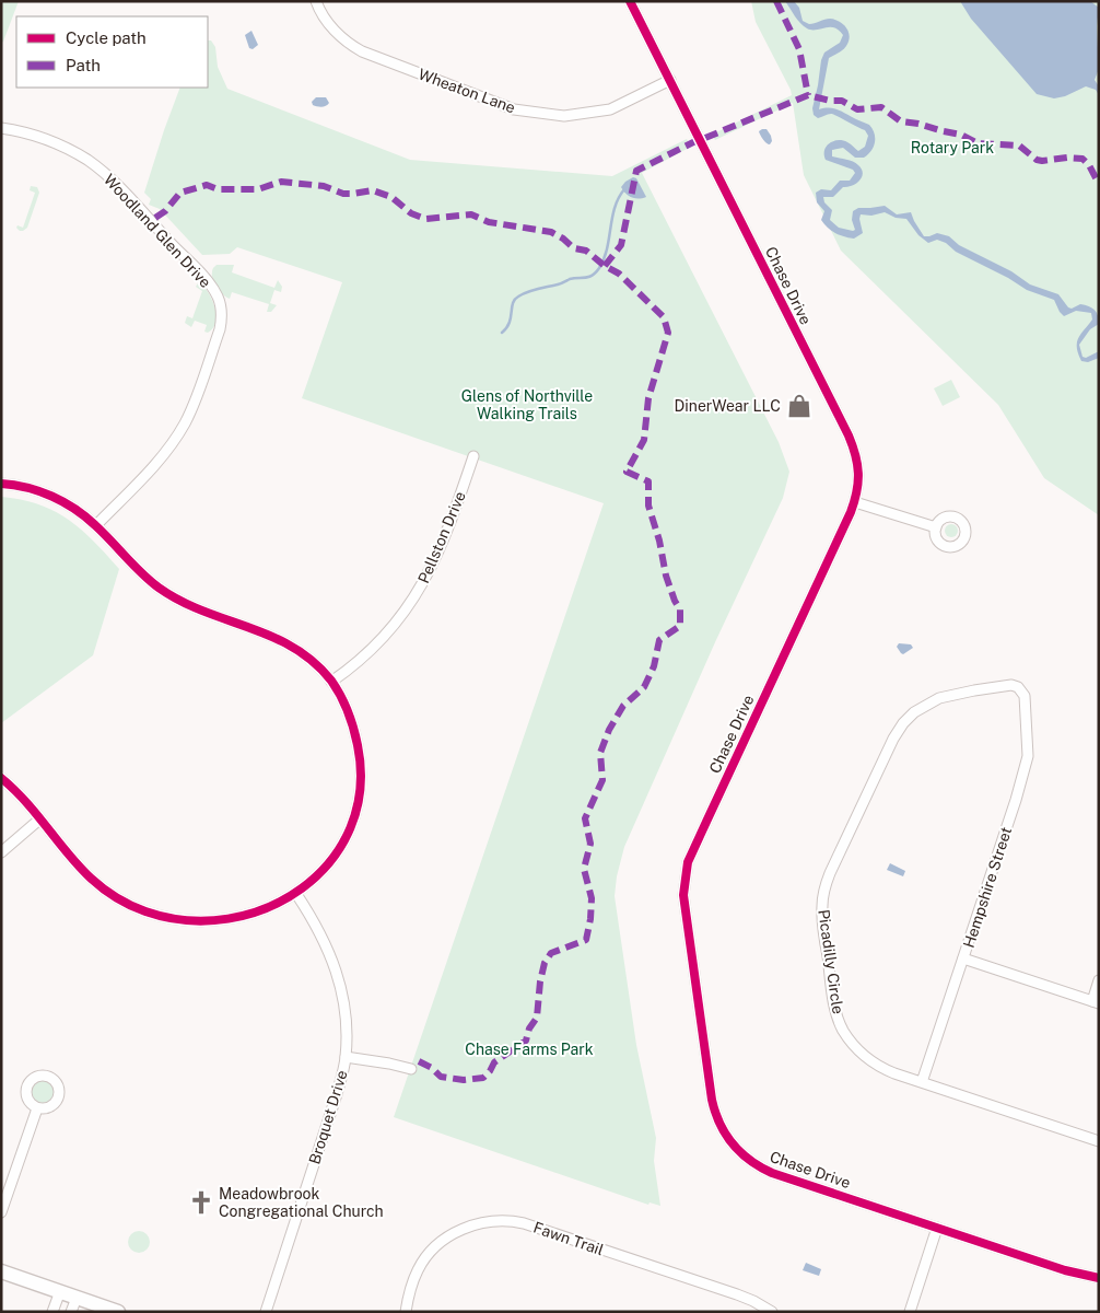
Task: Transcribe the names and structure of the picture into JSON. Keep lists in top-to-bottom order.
{
  "streets": {
    "street": [
      "Wheaton Lane",
      "Woodland Glen Drive",
      "Chase Drive",
      "Pellston Drive",
      "Hempshire Street",
      "Picadilly Circle",
      "Broquet Drive",
      "Fawn Trail"
    ]
  },
  "crossings": [
    ["Wheaton Lane", "Chase Drive"],
    ["Hempshire Street", "Picadilly Circle"]
  ],
  "parks": ["Rotary Park", "Glens of Northville Walking Trails", "Chase Farms Park"],
  "places": {
    "shop": ["DinerWear LLC"],
    "church": ["Meadowbrook Congregational Church"]
  },
  "legend": ["Cycle path", "Path"]
}
